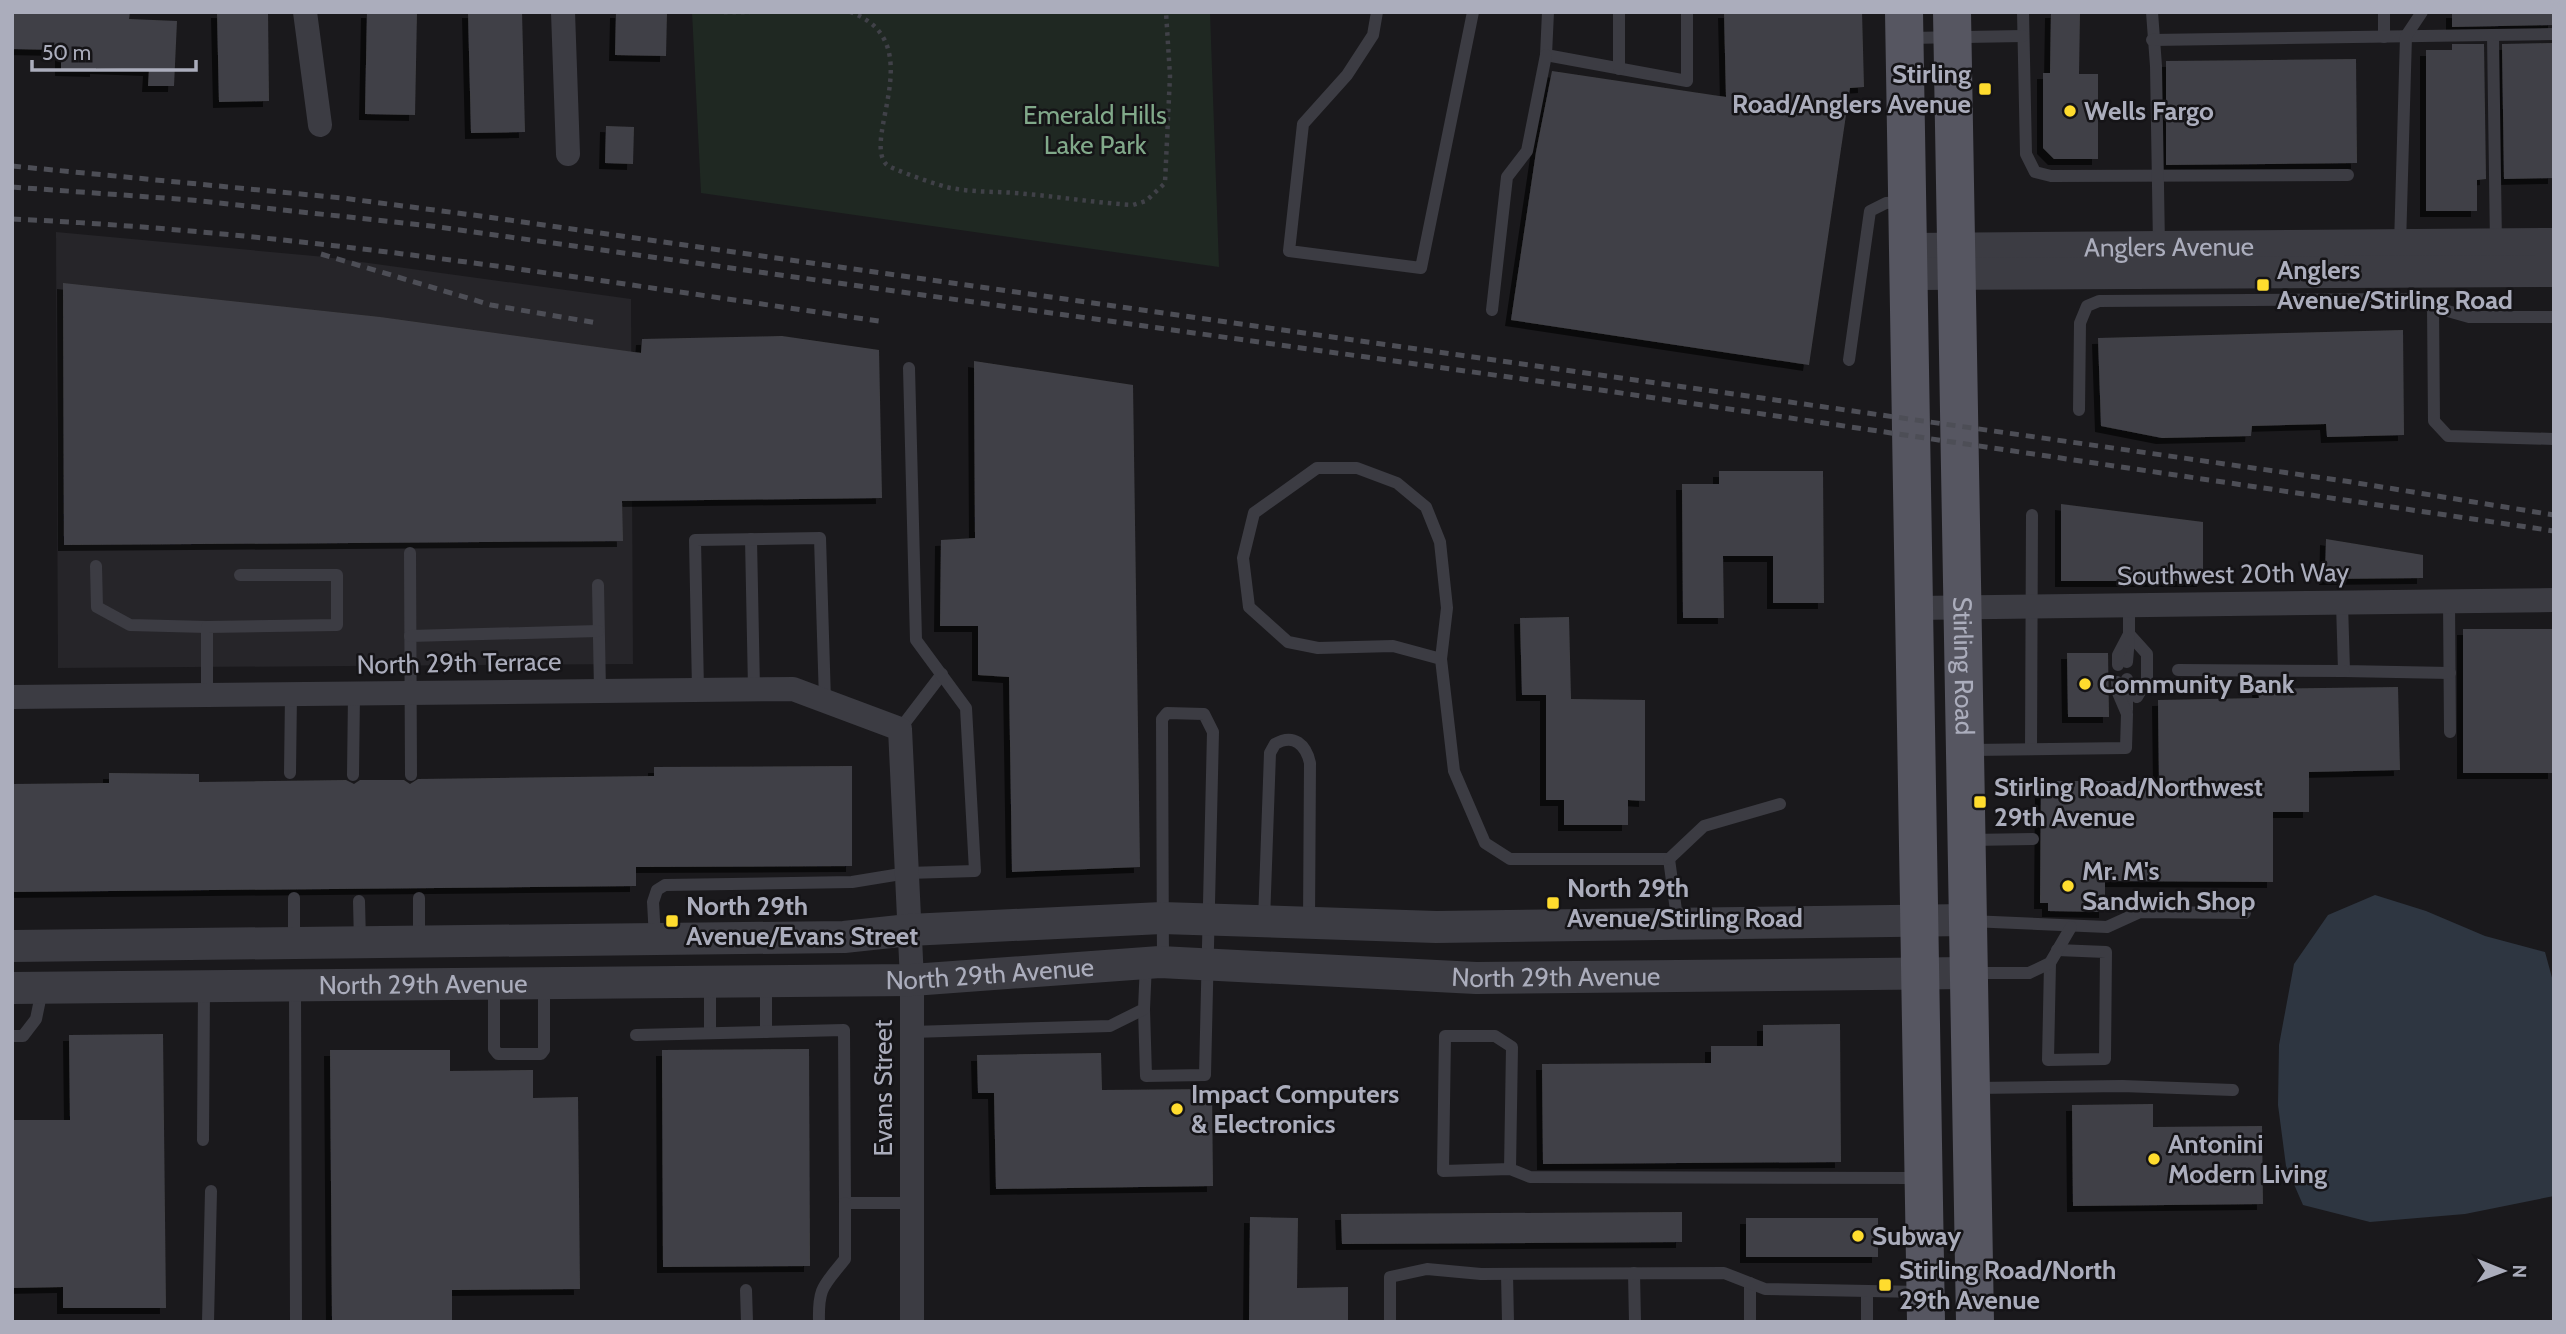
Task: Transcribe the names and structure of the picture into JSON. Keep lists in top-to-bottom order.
{
  "streets": {
    "main road": ["Stirling Road"],
    "street": [
      "Anglers Avenue",
      "Southwest 20th Way",
      "North 29th Terrace",
      "North 29th Avenue",
      "Evans Street"
    ]
  },
  "crossings": [
    ["Anglers Avenue", "Stirling Road"],
    ["Southwest 20th Way", "Stirling Road"],
    ["North 29th Terrace", "Evans Street"],
    ["Stirling Road", "North 29th Avenue"],
    ["North 29th Avenue", "Evans Street"]
  ],
  "parks": ["Emerald Hills Lake Park"],
  "places": {
    "transit": [
      "Stirling Road/Anglers Avenue",
      "Anglers Avenue/Stirling Road",
      "Stirling Road/Northwest 29th Avenue",
      "North 29th Avenue/Stirling Road",
      "North 29th Avenue/Evans Street",
      "Stirling Road/North 29th Avenue"
    ],
    "other": [
      "Wells Fargo",
      "Community Bank",
      "Mr. M's Sandwich Shop",
      "Impact Computers & Electronics",
      "Antonini Modern Living",
      "Subway"
    ]
  },
  "scale_bar": "50 m",
  "north": "right"
}
